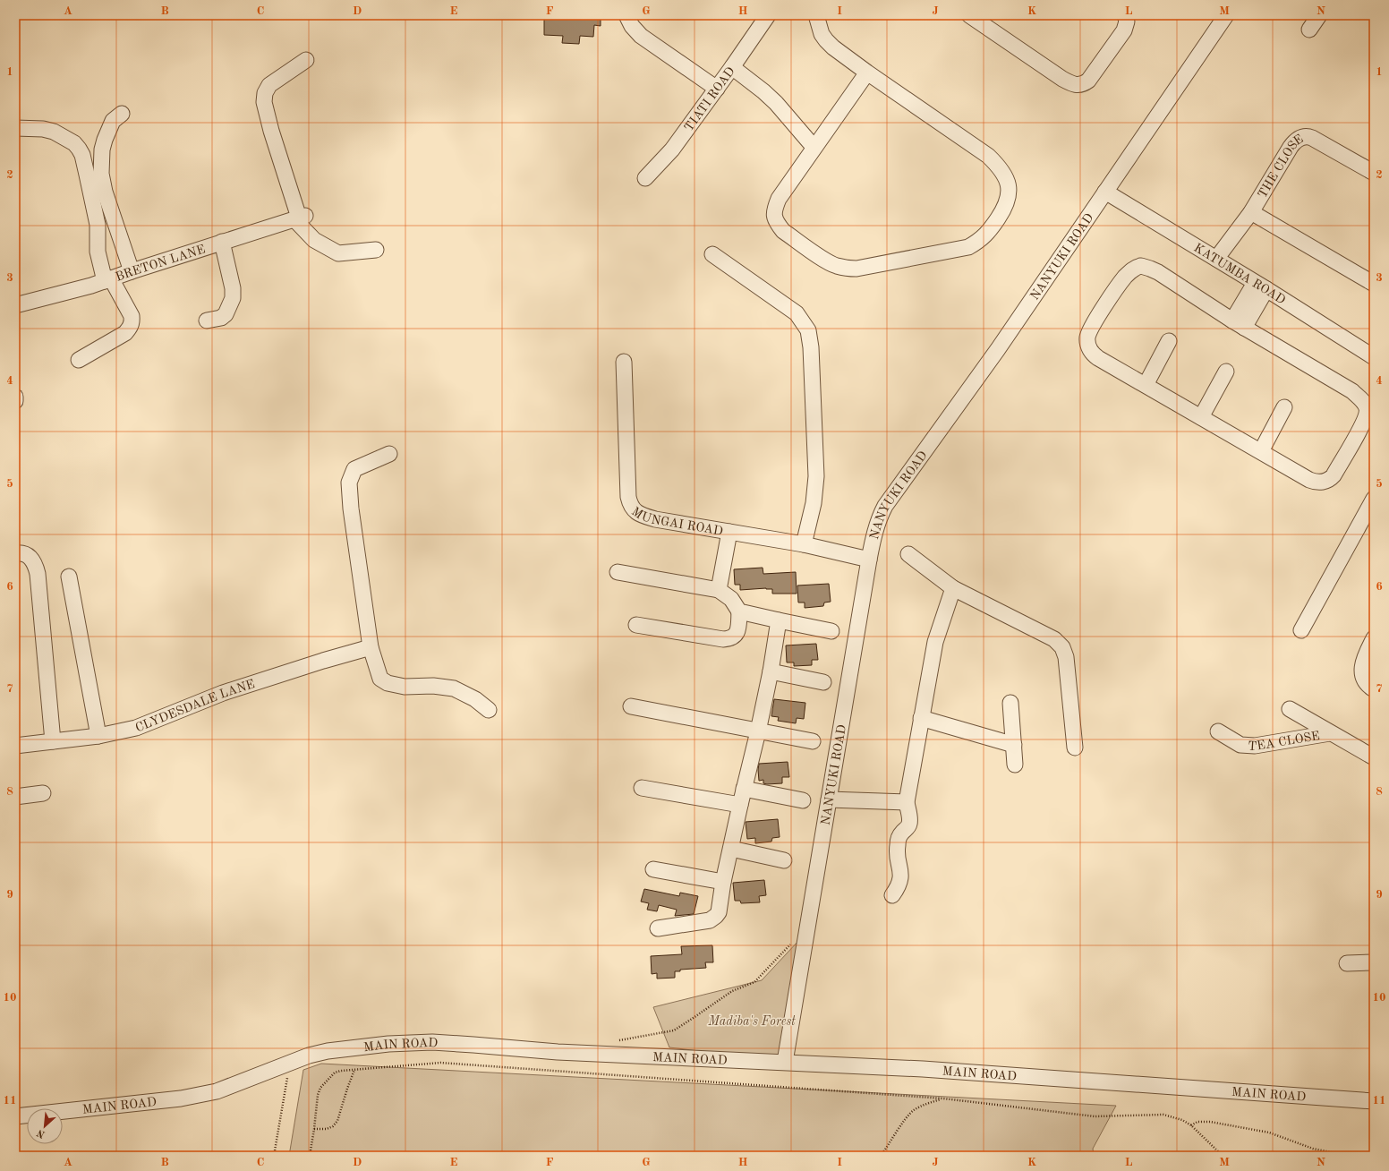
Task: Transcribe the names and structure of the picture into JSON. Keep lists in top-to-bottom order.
{
  "streets": {
    "street": [
      "TIATI ROAD",
      "THE CLOSE",
      "NANYUKI ROAD",
      "BRETON LANE",
      "KATUMBA ROAD",
      "MUNGAI ROAD",
      "CLYDESDALE LANE",
      "TEA CLOSE",
      "MAIN ROAD"
    ]
  },
  "crossings": [
    ["THE CLOSE", "KATUMBA ROAD"],
    ["NANYUKI ROAD", "KATUMBA ROAD"],
    ["NANYUKI ROAD", "MUNGAI ROAD"],
    ["NANYUKI ROAD", "MAIN ROAD"]
  ],
  "parks": ["Madiba's Forest"],
  "north": "bottom left",
  "grid": {
    "columns": [
      "A",
      "B",
      "C",
      "D",
      "E",
      "F",
      "G",
      "H",
      "I",
      "J",
      "K",
      "L",
      "M",
      "N"
    ],
    "rows": [
      "1",
      "2",
      "3",
      "4",
      "5",
      "6",
      "7",
      "8",
      "9",
      "10",
      "11"
    ]
  }
}
